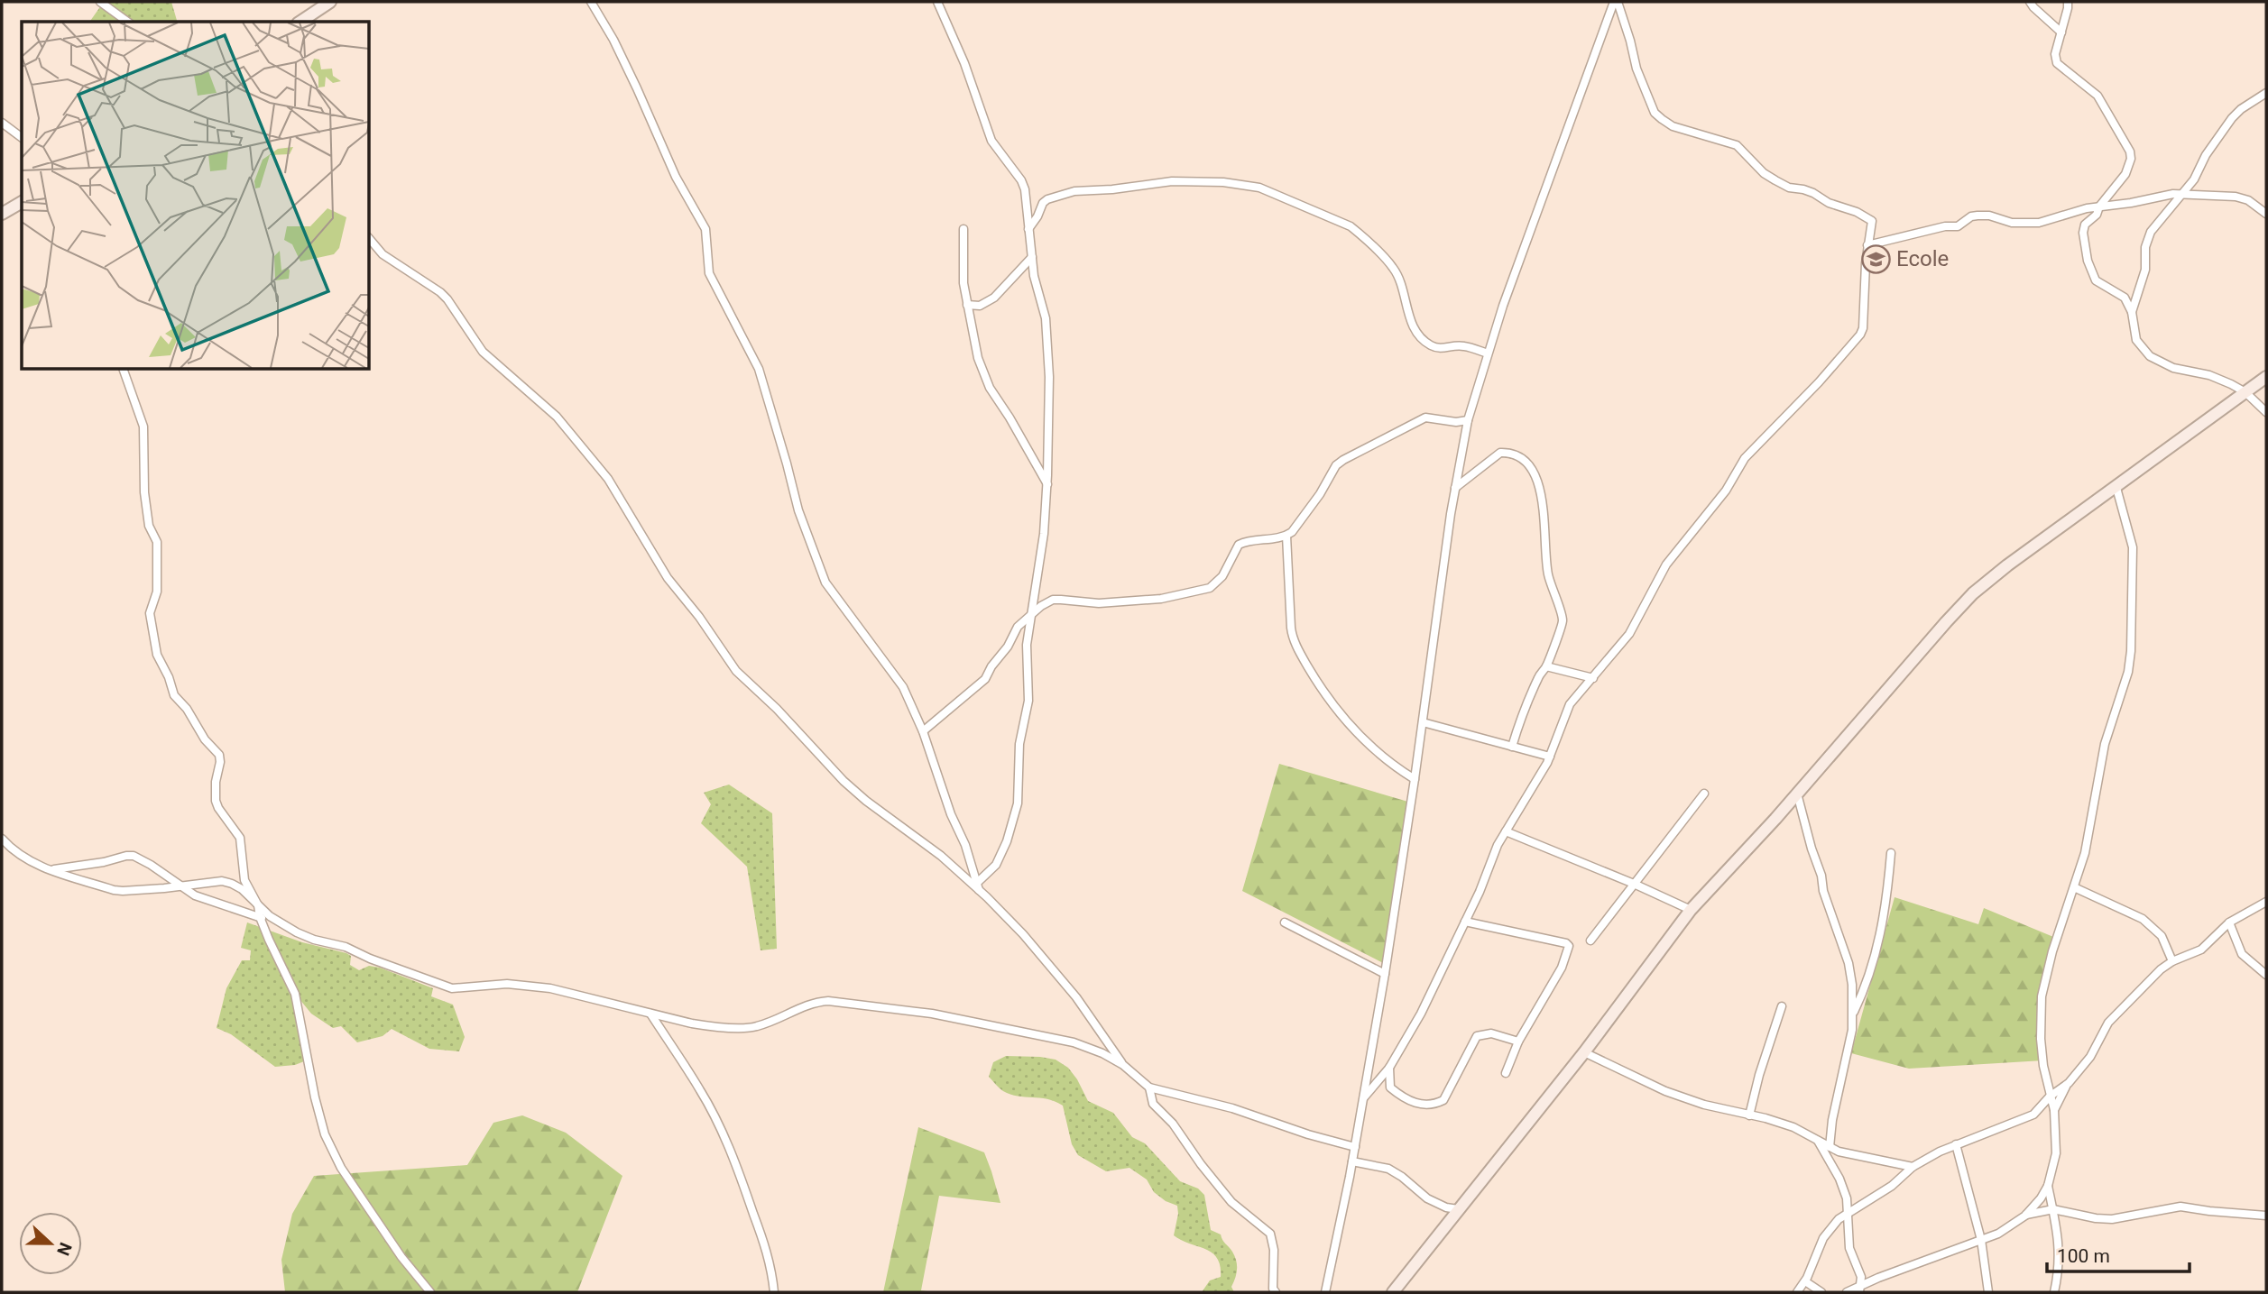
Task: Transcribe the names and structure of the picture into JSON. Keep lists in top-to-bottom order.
{
  "places": {
    "school or university": ["Ecole"]
  },
  "scale_bar": "100 m",
  "north": "right"
}
